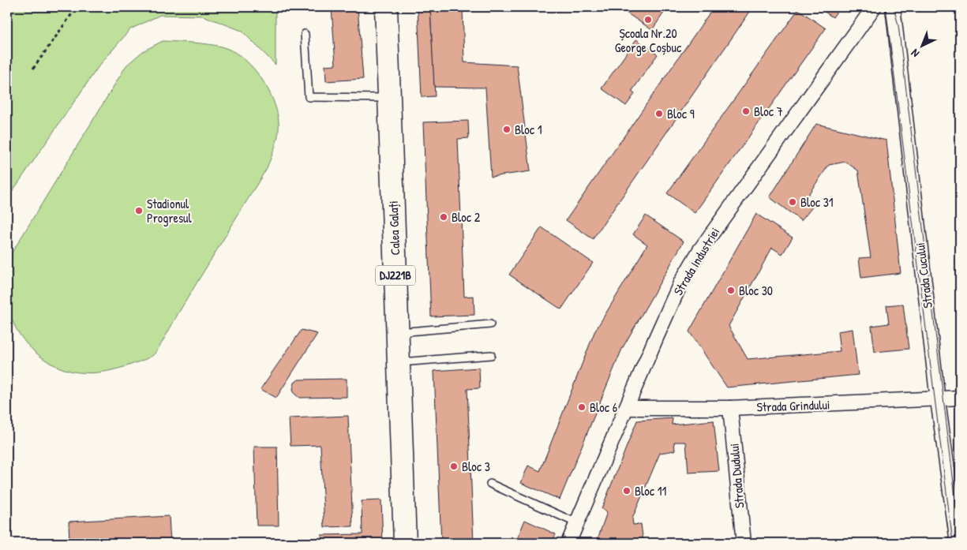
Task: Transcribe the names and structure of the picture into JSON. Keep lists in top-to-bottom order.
{
  "streets": {
    "main road": ["Calea Galați", "DJ221B"],
    "street": [
      "Strada Industriei",
      "Strada Cucului",
      "Strada Grindului",
      "Strada Dudului"
    ]
  },
  "crossings": [
    ["Strada Industriei", "Strada Grindului"],
    ["Strada Cucului", "Strada Grindului"],
    ["Strada Grindului", "Strada Dudului"]
  ],
  "places": [
    "Școala Nr.20 George Coșbuc",
    "Bloc 7",
    "Bloc 9",
    "Bloc 1",
    "Bloc 31",
    "Stadionul Progresul",
    "Bloc 2",
    "Bloc 30",
    "Bloc 6",
    "Bloc 3",
    "Bloc 11"
  ],
  "north": "bottom left"
}
